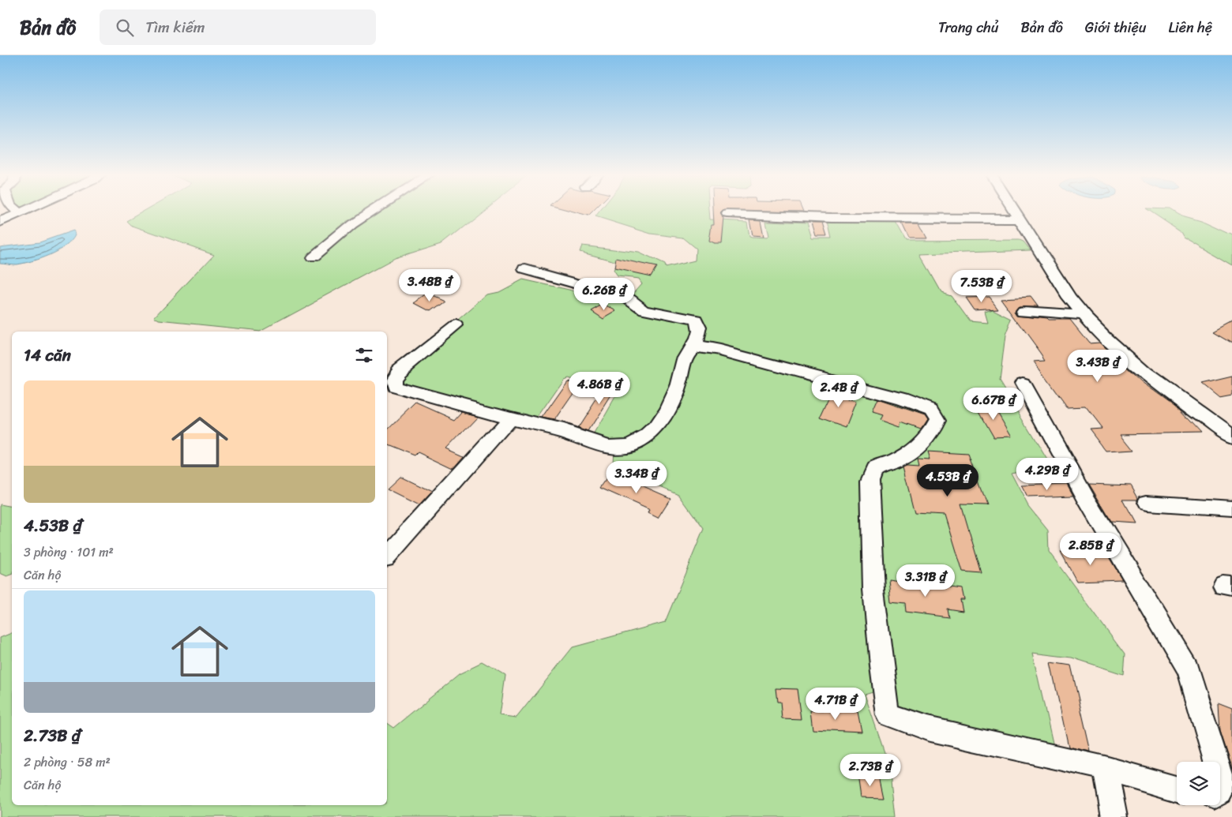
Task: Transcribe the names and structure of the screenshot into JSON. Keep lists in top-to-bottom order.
{
  "page": {
    "header": "Bản đồ",
    "search": "Tìm kiếm",
    "nav": [
      "Trang chủ",
      "Bản đồ",
      "Giới thiệu",
      "Liên hệ"
    ],
    "price": [
      "3.48B ₫",
      "7.53B ₫",
      "6.26B ₫",
      "3.43B ₫",
      "4.86B ₫",
      "2.4B ₫",
      "6.67B ₫",
      "4.29B ₫",
      "3.34B ₫",
      "4.53B ₫",
      "2.85B ₫",
      "3.31B ₫",
      "4.71B ₫",
      "2.73B ₫"
    ],
    "heading": "14 căn",
    "list": [
      {
        "name": "4.53B ₫",
        "note": "3 phòng · 101 m² · Căn hộ"
      },
      {
        "name": "2.73B ₫",
        "note": "2 phòng · 58 m² · Căn hộ"
      }
    ]
  }
}
